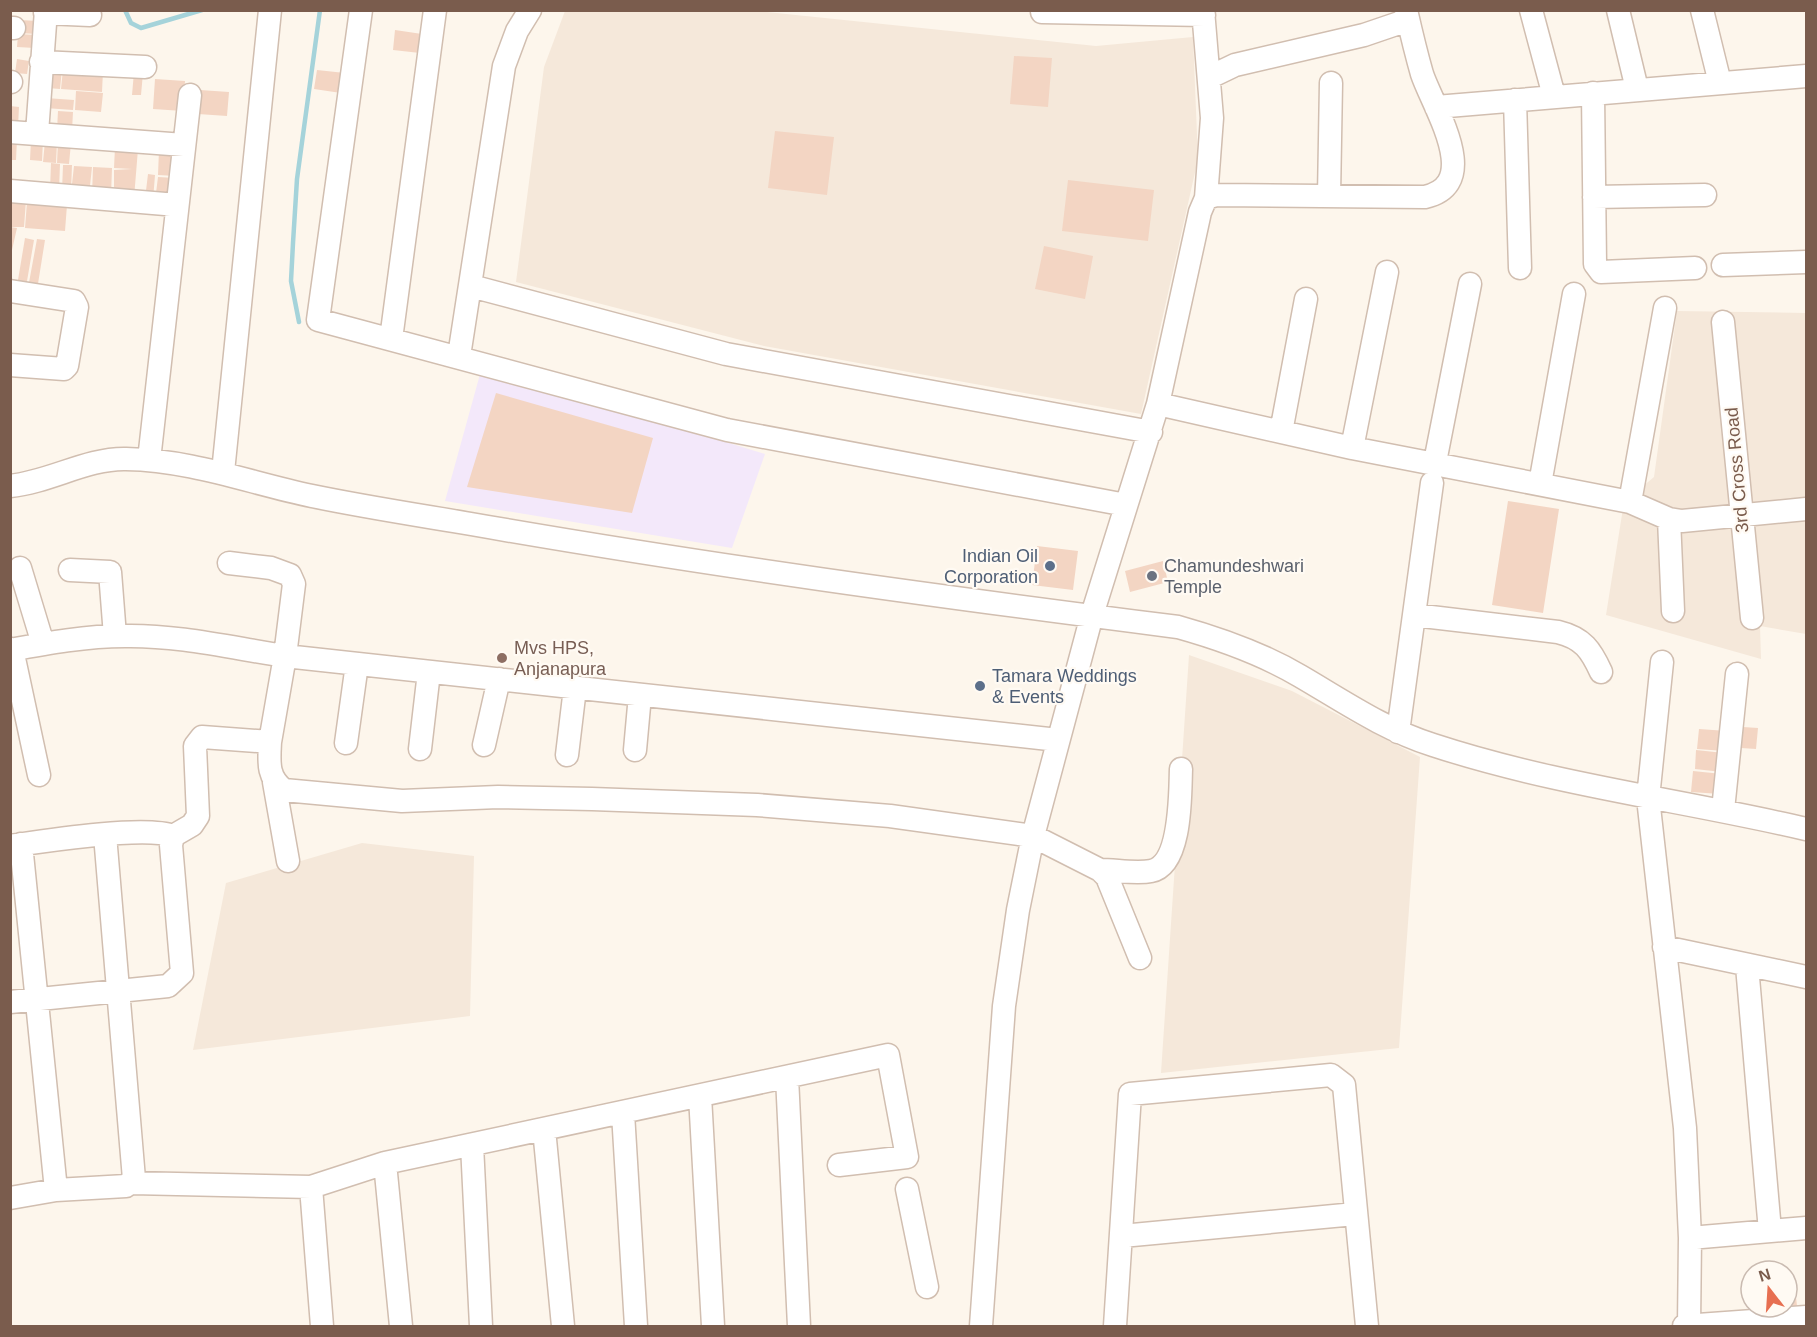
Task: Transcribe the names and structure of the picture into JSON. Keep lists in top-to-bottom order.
{
  "streets": {
    "street": ["3rd Cross Road"]
  },
  "places": [
    "Indian Oil Corporation",
    "Chamundeshwari Temple",
    "Mvs HPS, Anjanapura",
    "Tamara Weddings & Events"
  ],
  "north": "top"
}
